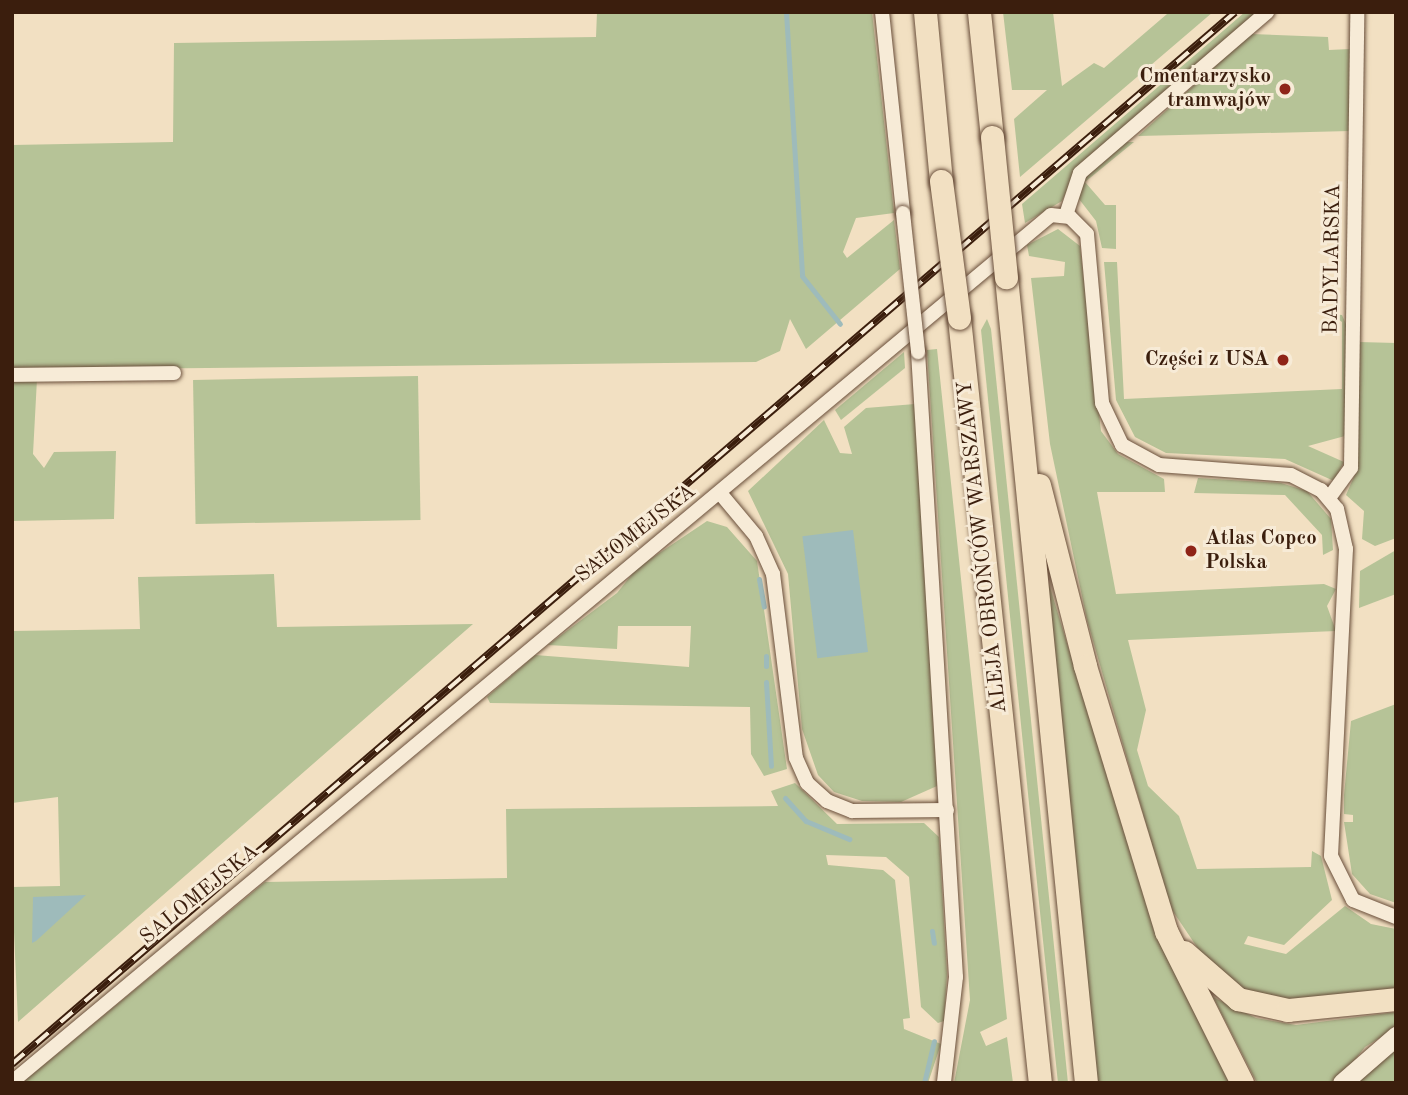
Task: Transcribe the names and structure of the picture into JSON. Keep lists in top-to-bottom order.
{
  "streets": {
    "main road": ["ALEJA OBROŃCÓW WARSZAWY"],
    "street": ["BADYLARSKA", "SALOMEJSKA"]
  },
  "places": ["Cmentarzysko tramwajów", "Części z USA", "Atlas Copco Polska"]
}
